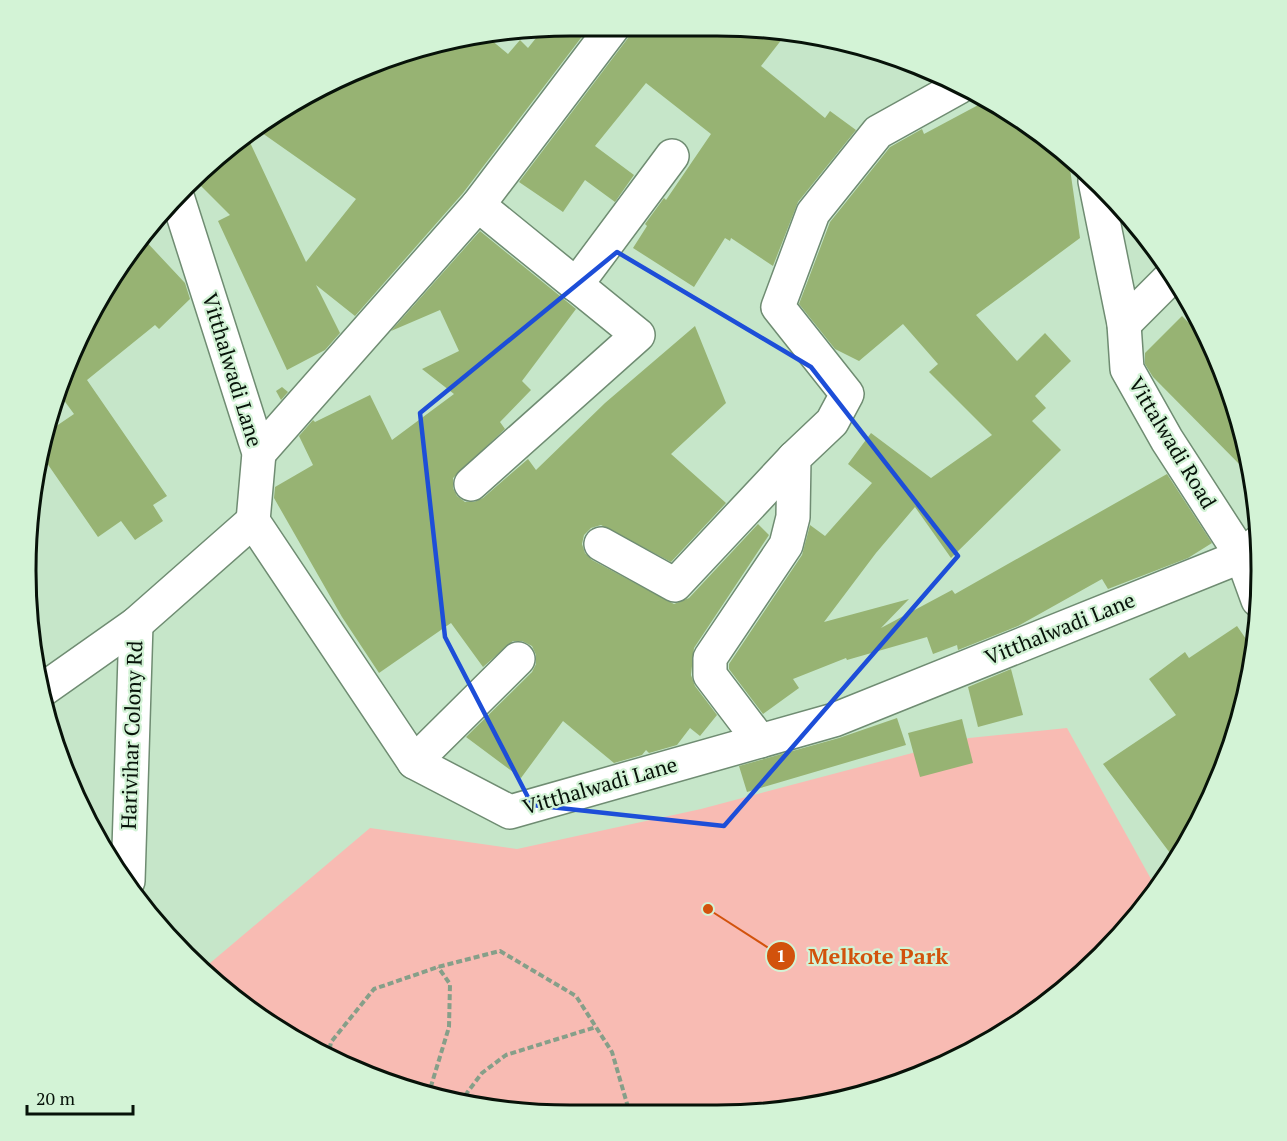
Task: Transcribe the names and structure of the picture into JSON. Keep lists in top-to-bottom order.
{
  "streets": {
    "street": ["Vitthalwadi Lane", "Vittalwadi Road", "Harivihar Colony Rd"]
  },
  "places": ["Melkote Park"],
  "scale_bar": "20 m"
}
